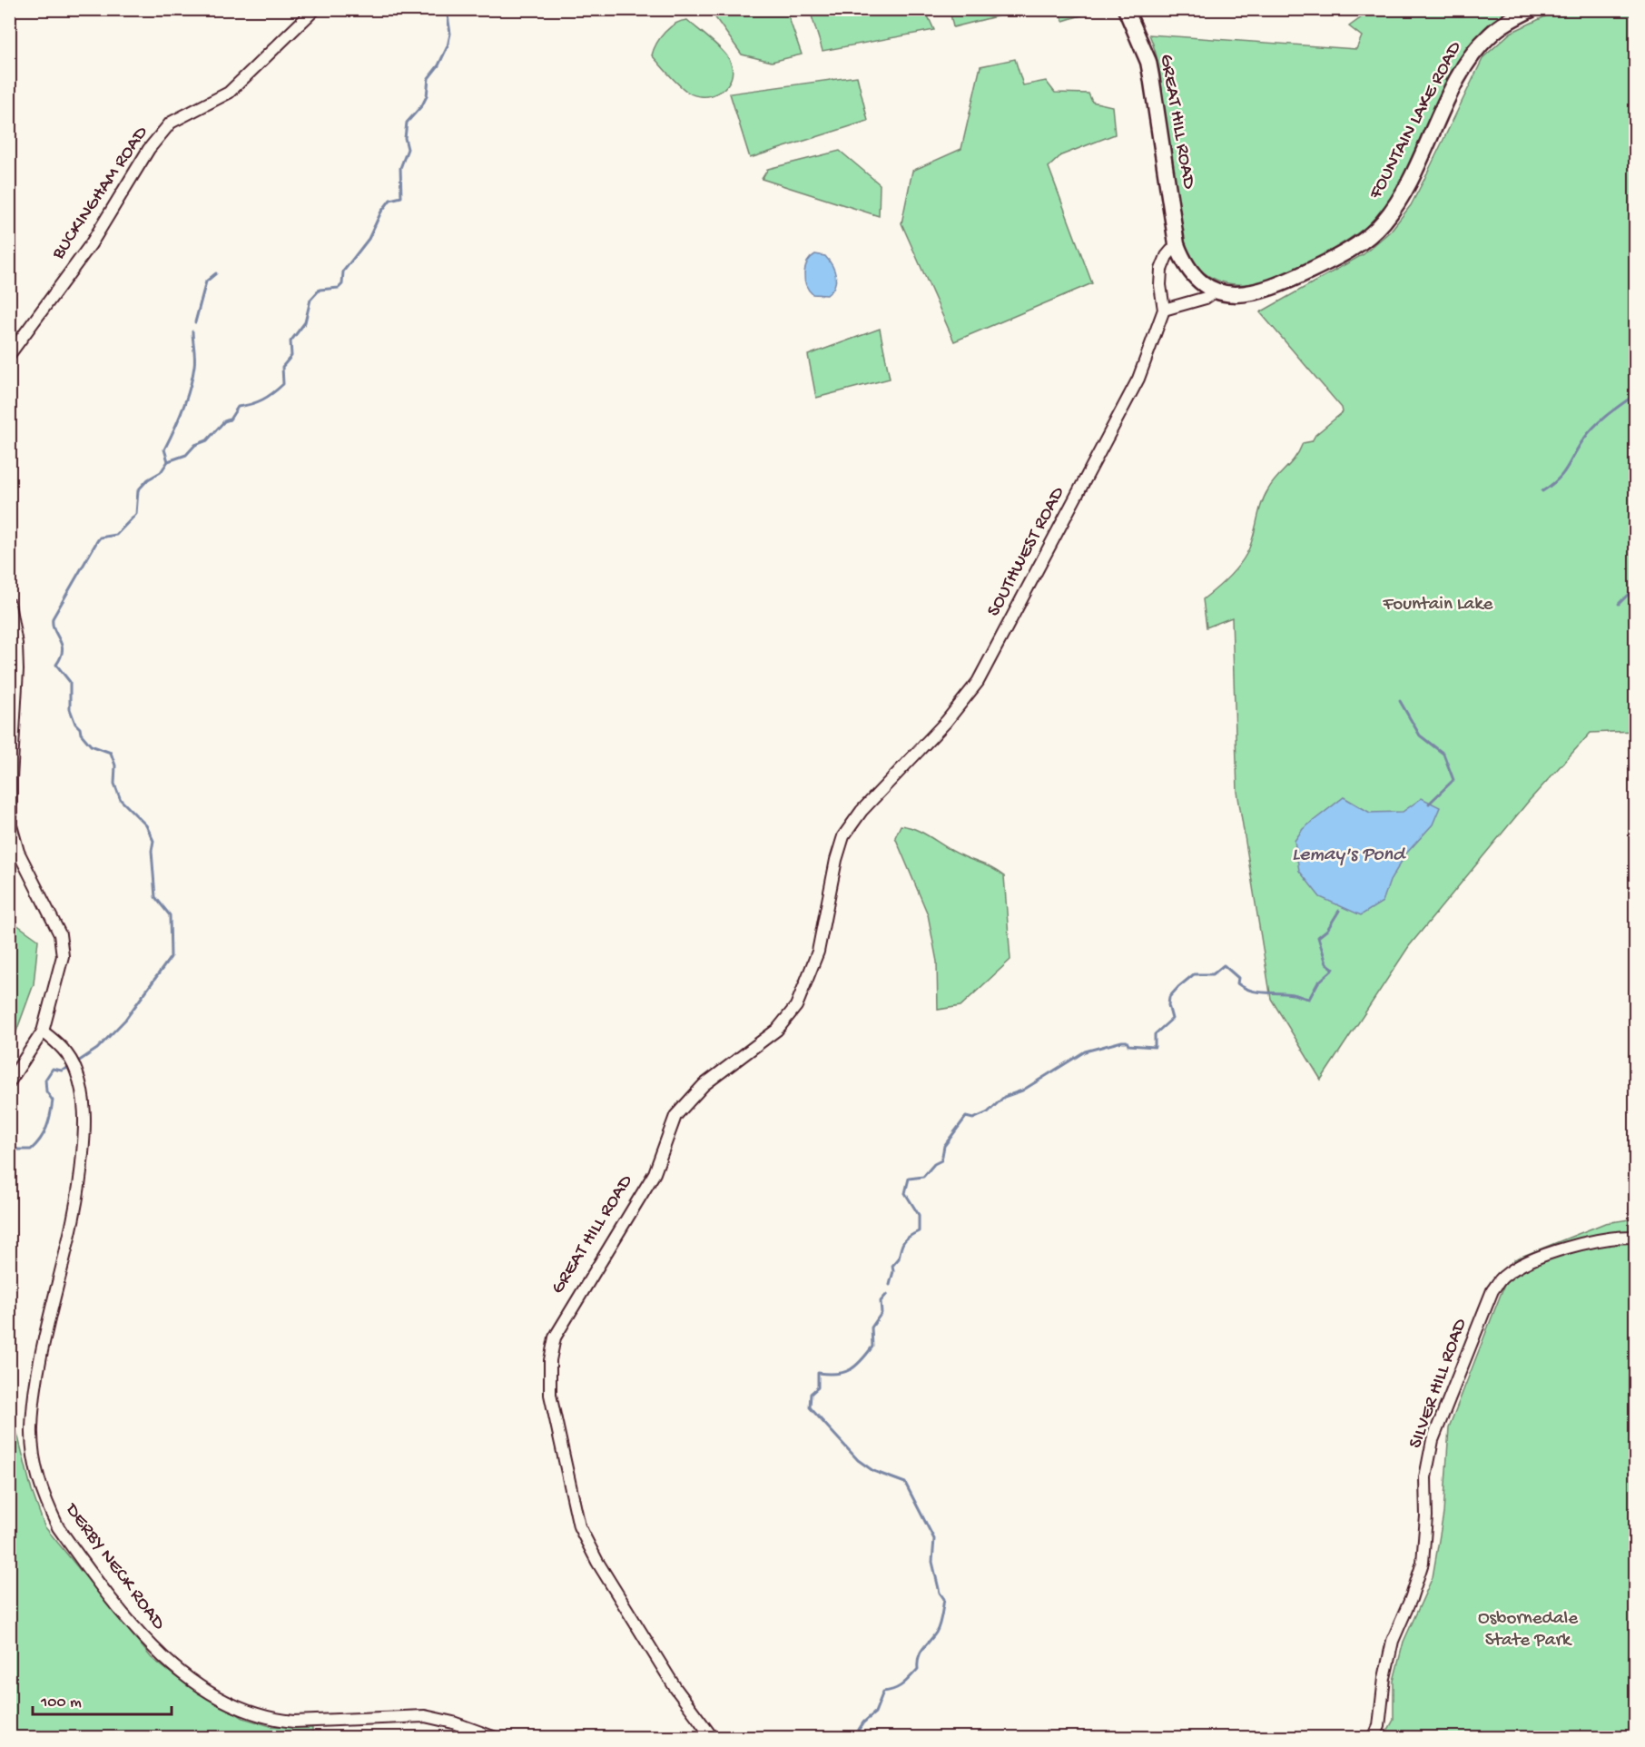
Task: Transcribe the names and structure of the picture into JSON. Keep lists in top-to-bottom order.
{
  "streets": {
    "main road": ["FOUNTAIN LAKE ROAD", "GREAT HILL ROAD"],
    "street": [
      "BUCKINGHAM ROAD",
      "SOUTHWEST ROAD",
      "SILVER HILL ROAD",
      "DERBY NECK ROAD"
    ]
  },
  "crossings": [
    ["FOUNTAIN LAKE ROAD", "GREAT HILL ROAD"],
    ["FOUNTAIN LAKE ROAD", "SOUTHWEST ROAD"],
    ["GREAT HILL ROAD", "SOUTHWEST ROAD"]
  ],
  "water": ["Lemay's Pond"],
  "parks": ["Fountain Lake", "Osbornedale State Park"],
  "scale_bar": "100 m"
}
